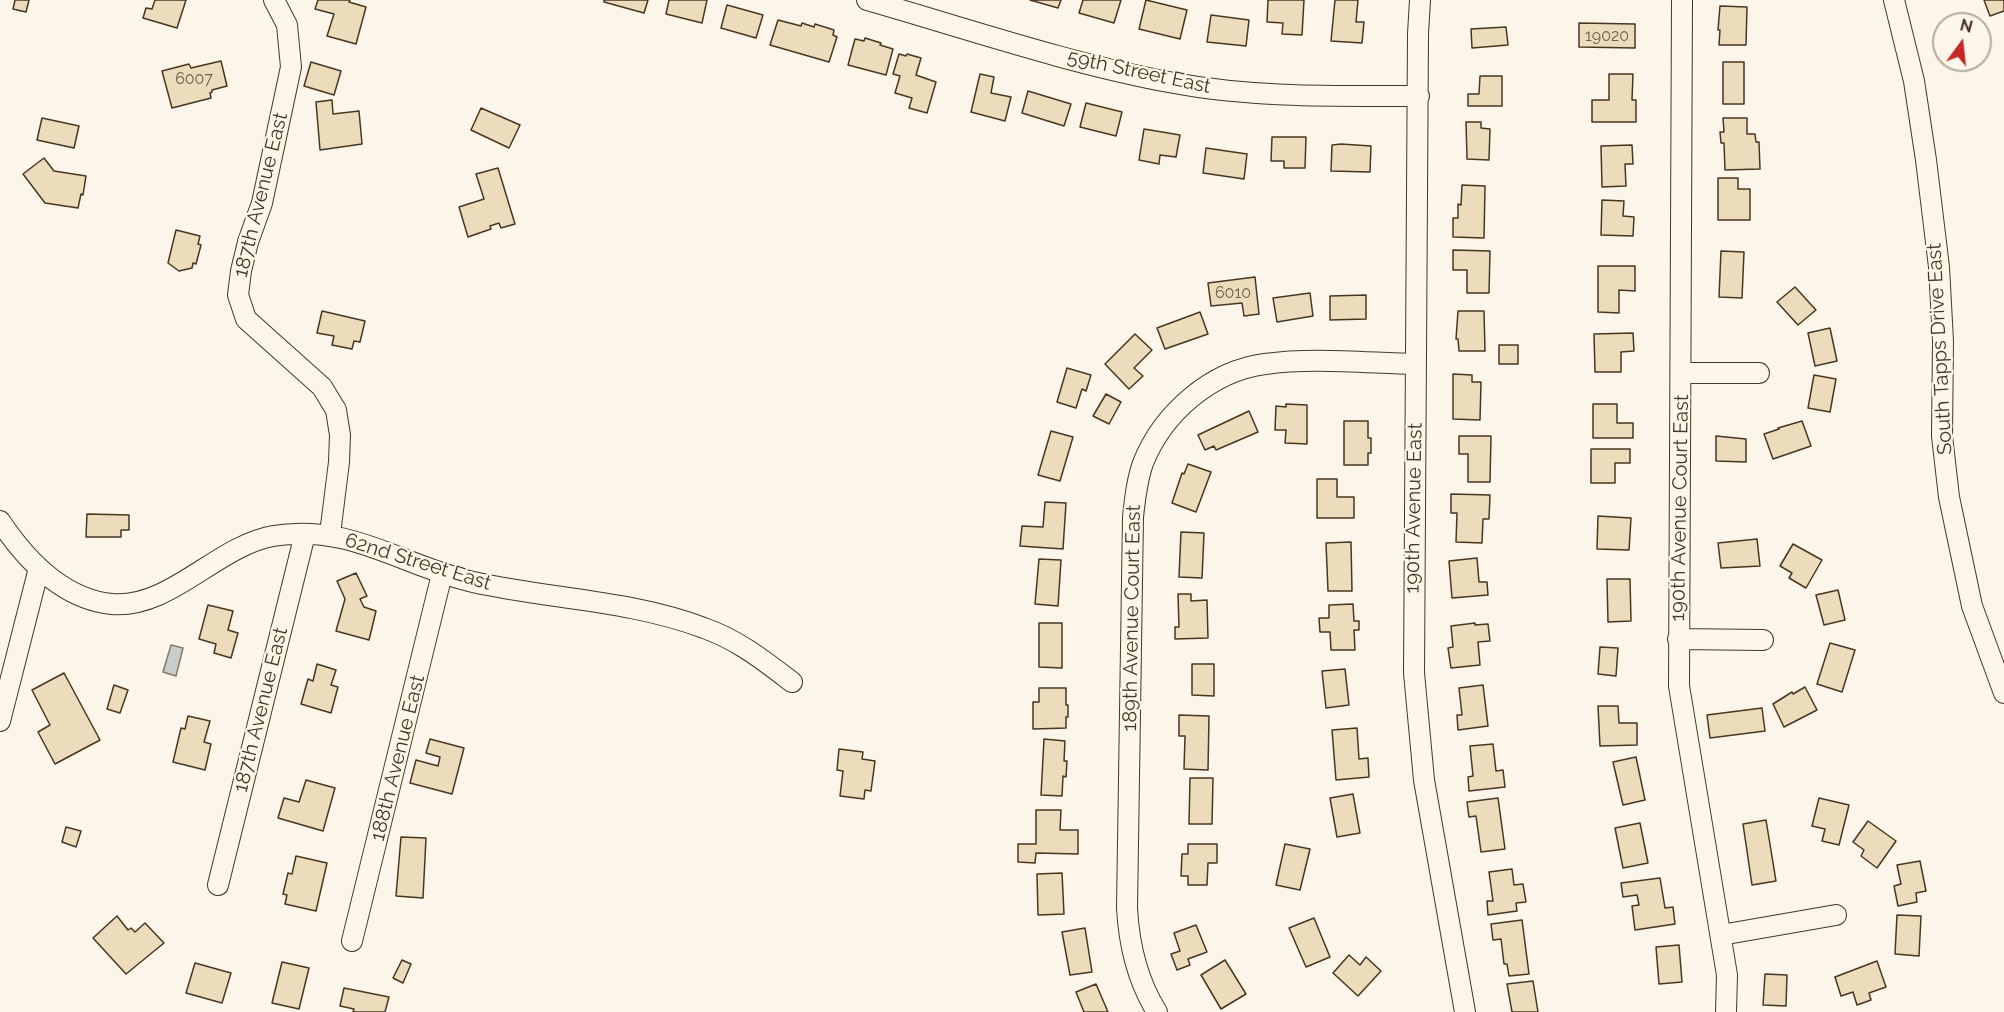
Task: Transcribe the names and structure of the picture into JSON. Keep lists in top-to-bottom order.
{
  "streets": {
    "street": [
      "59th Street East",
      "187th Avenue East",
      "South Tapps Drive East",
      "190th Avenue East",
      "190th Avenue Court East",
      "62nd Street East",
      "189th Avenue Court East",
      "188th Avenue East"
    ]
  },
  "crossings": [
    ["59th Street East", "190th Avenue East"],
    ["187th Avenue East", "62nd Street East"],
    ["190th Avenue East", "189th Avenue Court East"],
    ["62nd Street East", "188th Avenue East"]
  ],
  "house_numbers": ["19020", "6007", "6010"],
  "north": "top"
}
